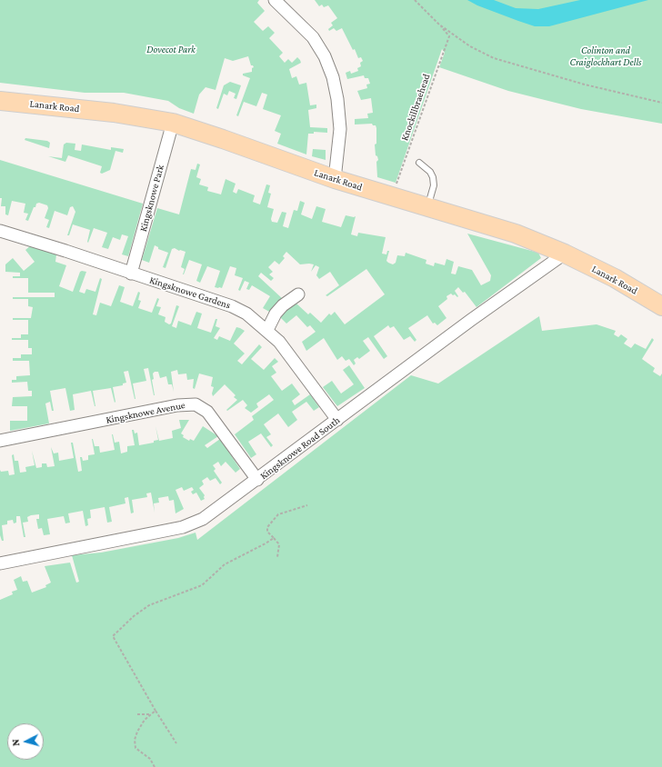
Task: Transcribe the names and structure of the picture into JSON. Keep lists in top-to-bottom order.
{
  "streets": {
    "main road": ["Lanark Road"],
    "street": [
      "Kingsknowe Park",
      "Kingsknowe Gardens",
      "Kingsknowe Avenue",
      "Kingsknowe Road South"
    ],
    "path": ["Knockillbraehead"]
  },
  "crossings": [
    ["Lanark Road", "Knockillbraehead"],
    ["Lanark Road", "Kingsknowe Park"],
    ["Lanark Road", "Kingsknowe Road South"],
    ["Kingsknowe Park", "Kingsknowe Gardens"],
    ["Kingsknowe Gardens", "Kingsknowe Road South"],
    ["Kingsknowe Avenue", "Kingsknowe Road South"]
  ],
  "parks": ["Dovecot Park", "Colinton and Craiglockhart Dells"],
  "north": "left"
}
